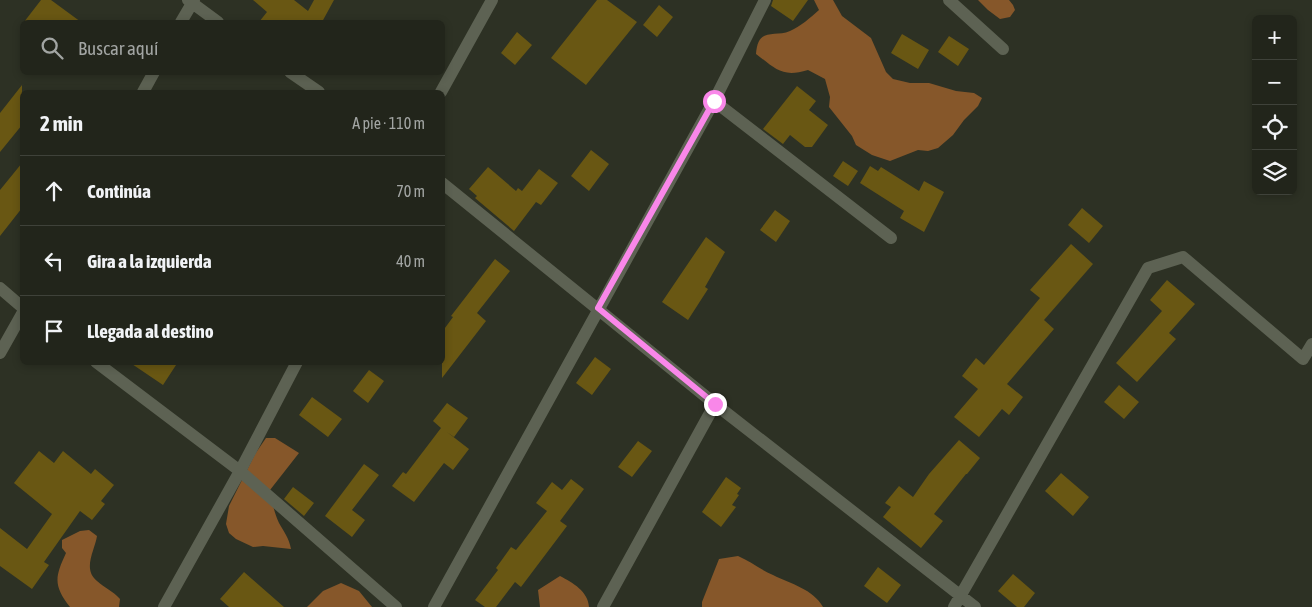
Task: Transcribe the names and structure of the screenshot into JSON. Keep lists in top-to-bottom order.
{
  "page": {
    "map_buttons": ["+", "−"],
    "search": "Buscar aquí",
    "heading": ["2 min", "A pie · 110 m"],
    "list": [
      ["Continúa", "70 m"],
      ["Gira a la izquierda", "40 m"],
      "Llegada al destino"
    ]
  }
}
